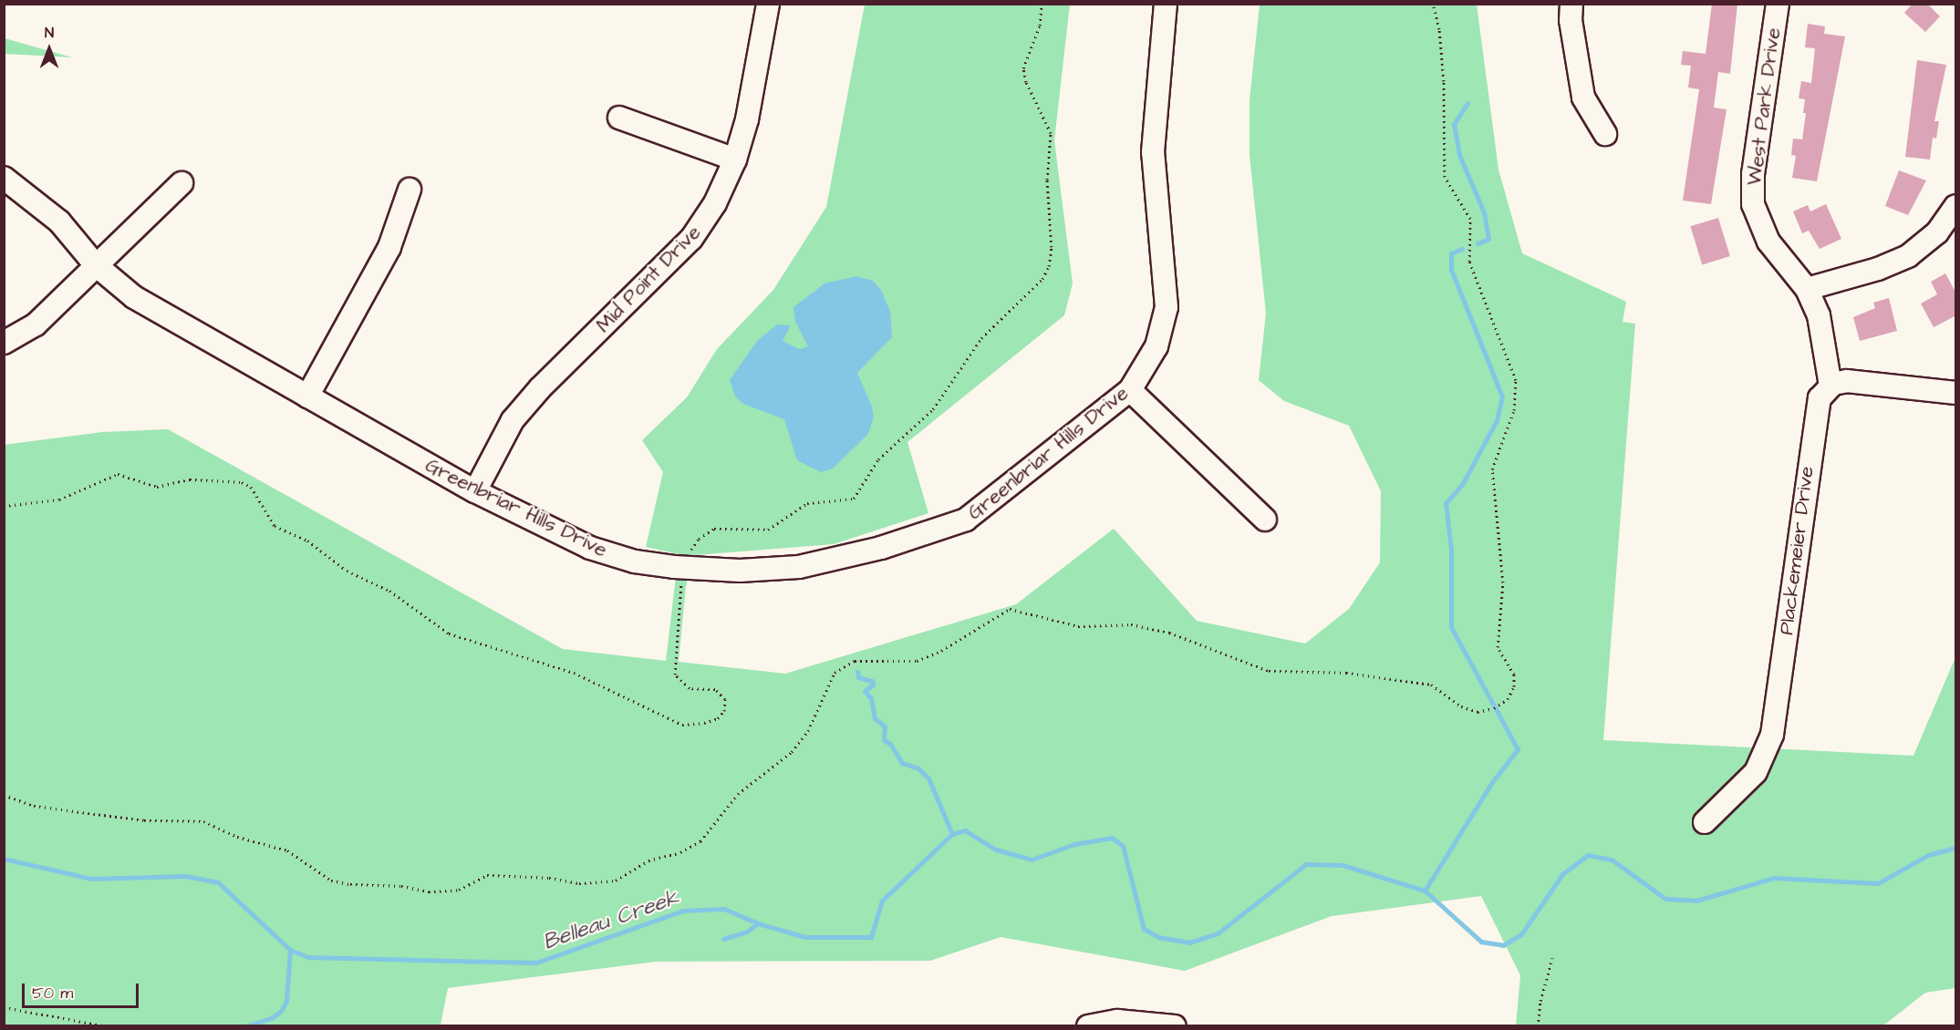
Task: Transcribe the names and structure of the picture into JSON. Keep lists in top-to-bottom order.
{
  "streets": {
    "street": [
      "West Park Drive",
      "Mid Point Drive",
      "Greenbriar Hills Drive",
      "Plackemeier Drive"
    ]
  },
  "crossings": [
    ["West Park Drive", "Plackemeier Drive"],
    ["Mid Point Drive", "Greenbriar Hills Drive"]
  ],
  "water": ["Belleau Creek"],
  "scale_bar": "50 m",
  "north": "top"
}
